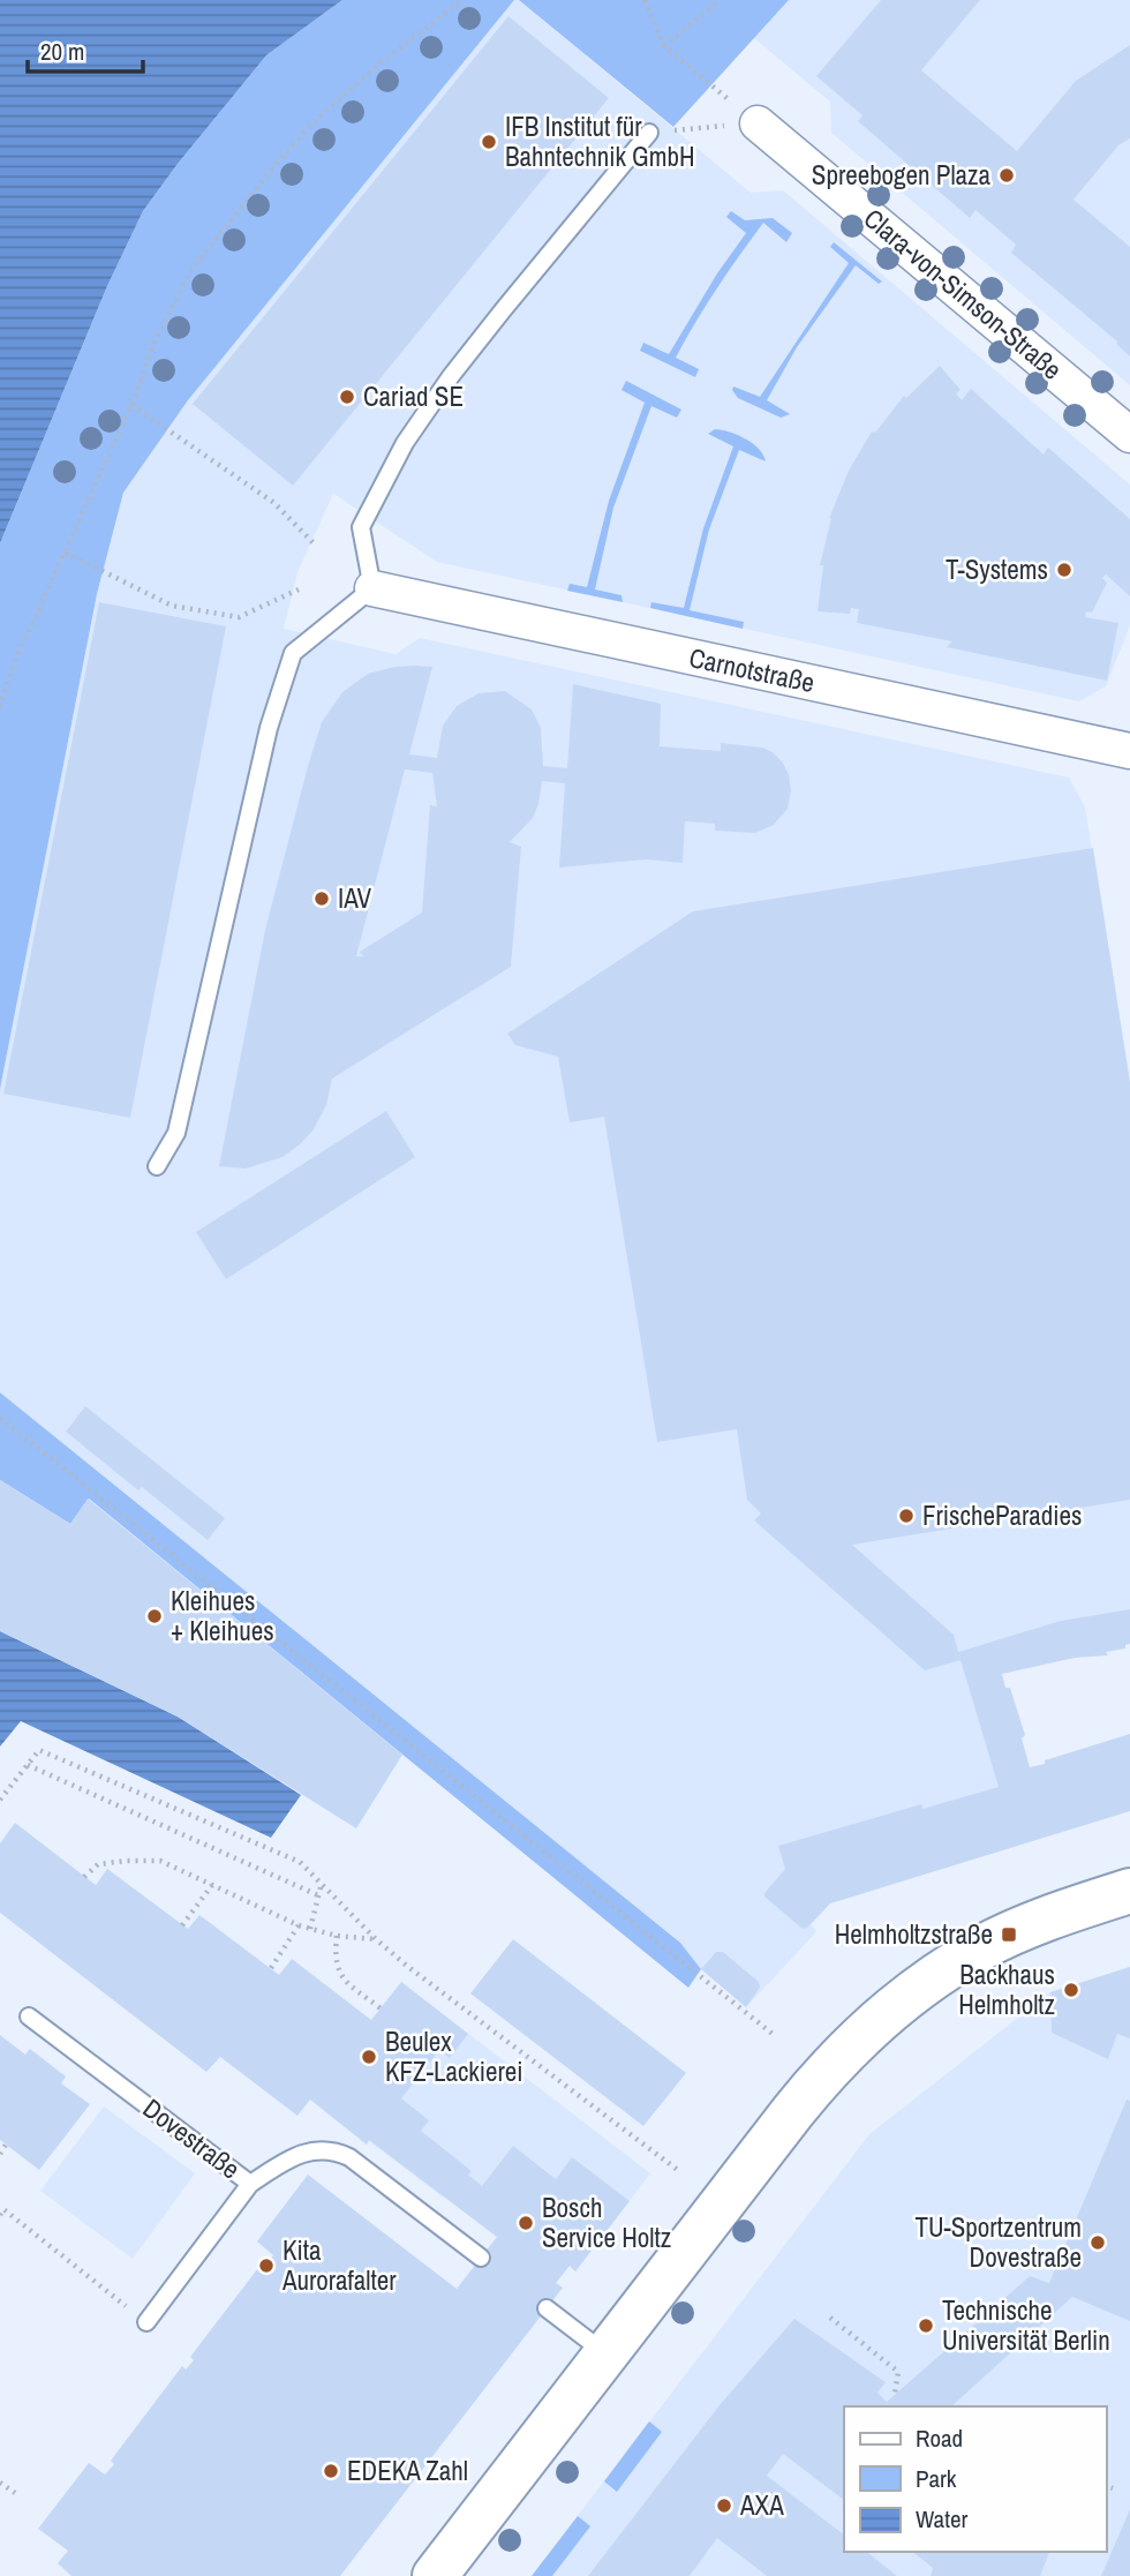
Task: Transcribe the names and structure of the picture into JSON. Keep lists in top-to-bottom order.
{
  "streets": {
    "street": ["Clara-von-Simson-Straße", "Carnotstraße"],
    "lane": ["Dovestraße"]
  },
  "places": {
    "other": [
      "IFB Institut für Bahntechnik GmbH",
      "Spreebogen Plaza",
      "Cariad SE",
      "T-Systems",
      "IAV",
      "FrischeParadies",
      "Kleihues + Kleihues",
      "Backhaus Helmholtz",
      "Beulex KFZ-Lackierei",
      "Bosch Service Holtz",
      "TU-Sportzentrum Dovestraße",
      "Kita Aurorafalter",
      "Technische Universität Berlin",
      "EDEKA Zahl",
      "AXA"
    ],
    "transit": ["Helmholtzstraße"]
  },
  "legend": ["Road", "Park", "Water"],
  "scale_bar": "20 m"
}
